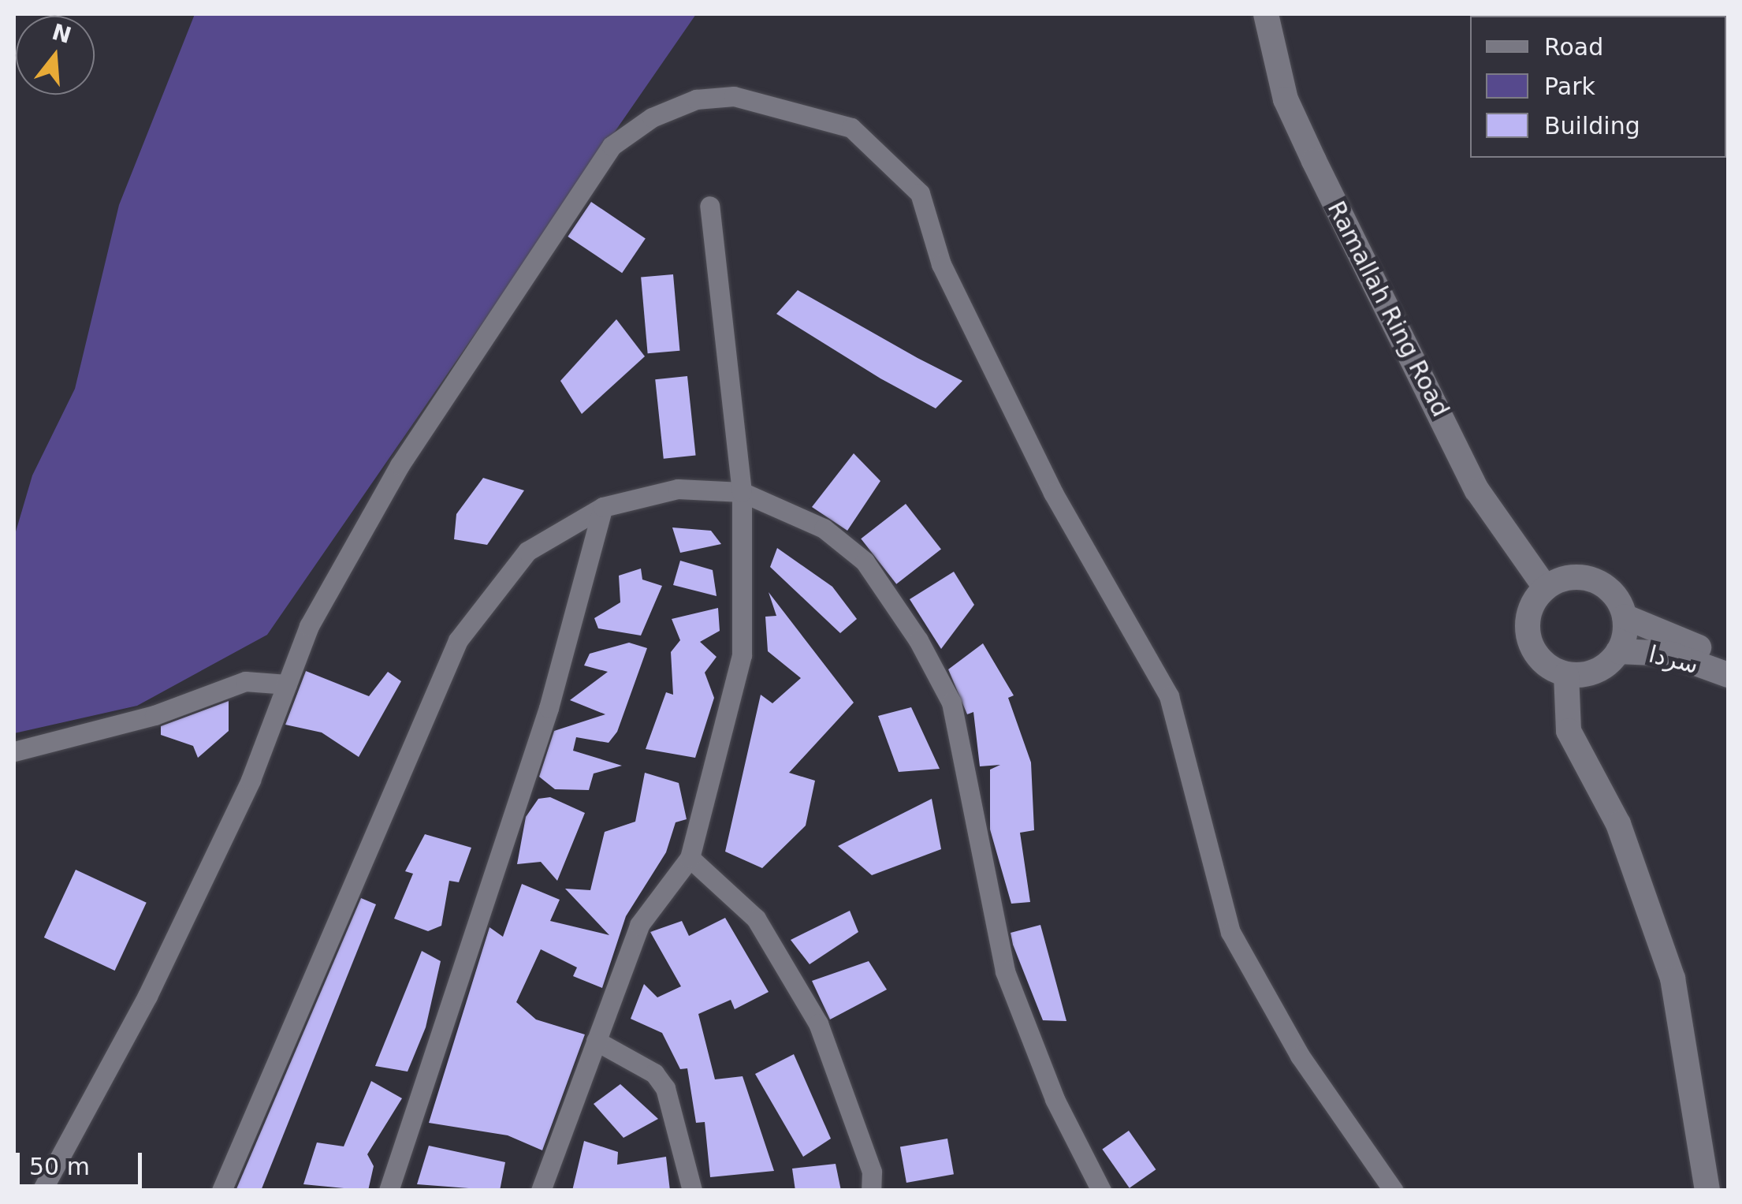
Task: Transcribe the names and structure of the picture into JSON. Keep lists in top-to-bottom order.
{
  "streets": {
    "street": ["Ramallah Ring Road", "سردا"]
  },
  "crossings": [
    ["Ramallah Ring Road", "سردا"]
  ],
  "legend": ["Road", "Park", "Building"],
  "scale_bar": "50 m",
  "north": "top"
}
